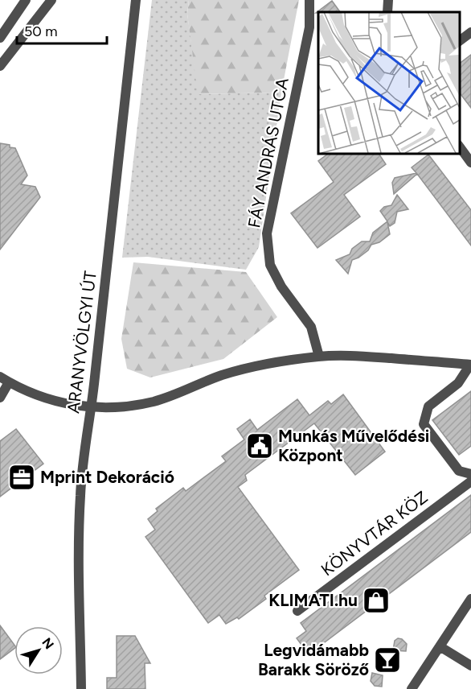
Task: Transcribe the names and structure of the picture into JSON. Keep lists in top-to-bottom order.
{
  "streets": {
    "street": ["FÁY ANDRÁS UTCA", "ARANYVÖLGYI ÚT", "KÖNYVTÁR KÖZ"]
  },
  "places": {
    "public building": ["Munkás Művelődési Központ"],
    "office": ["Mprint Dekoráció"],
    "shop": ["KLIMATI.hu"],
    "bar": ["Legvidámabb Barakk Söröző"]
  },
  "scale_bar": "50 m",
  "north": "top right"
}
